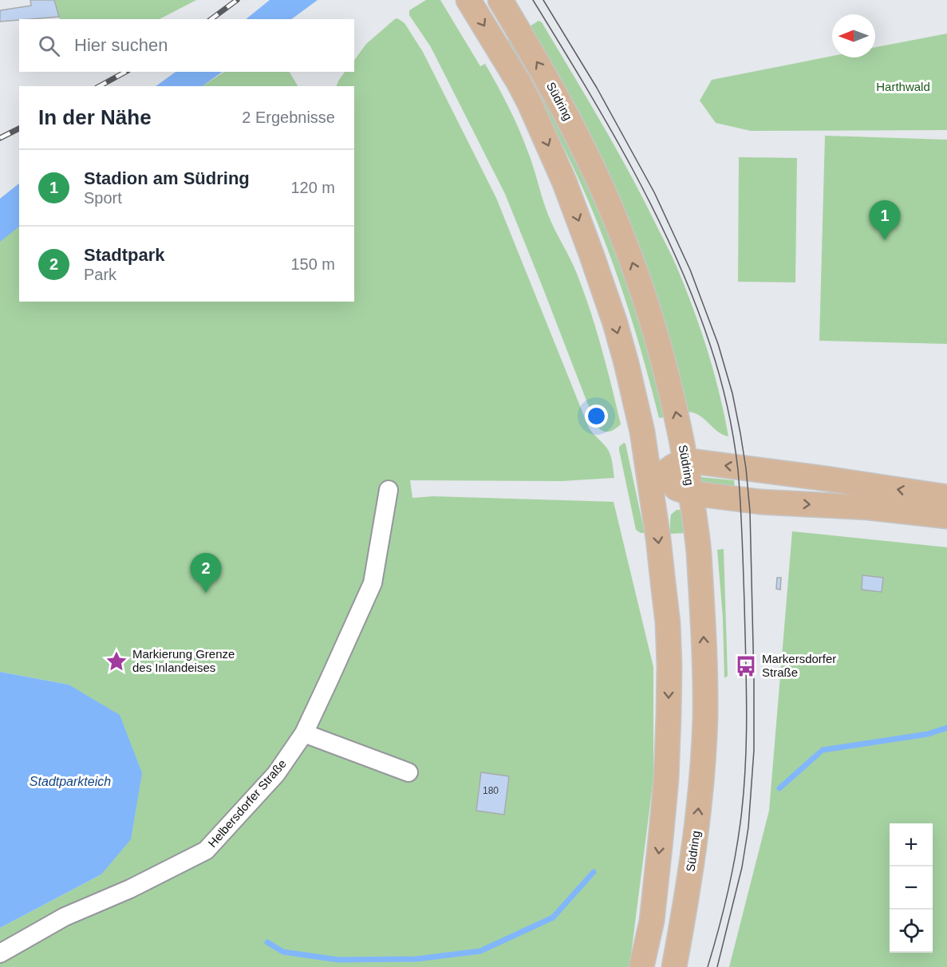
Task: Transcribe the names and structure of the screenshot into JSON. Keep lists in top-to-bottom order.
{
  "streets": {
    "main road": ["Südring"],
    "lane": ["Helbersdorfer Straße"]
  },
  "water": ["Stadtparkteich"],
  "parks": ["Harthwald"],
  "places": {
    "place": ["Markierung Grenze des Inlandeises"],
    "bus stop": ["Markersdorfer Straße"]
  },
  "house_numbers": ["180"],
  "north": "left",
  "page": {
    "search": "Hier suchen",
    "heading": ["In der Nähe", "2 Ergebnisse"],
    "list": [
      {
        "mark": "1",
        "name": "Stadion am Südring",
        "note": "Sport",
        "value": "120 m"
      },
      {
        "mark": "2",
        "name": "Stadtpark",
        "note": "Park",
        "value": "150 m"
      }
    ],
    "pins": ["1", "2"],
    "map_buttons": ["+", "−"]
  }
}
